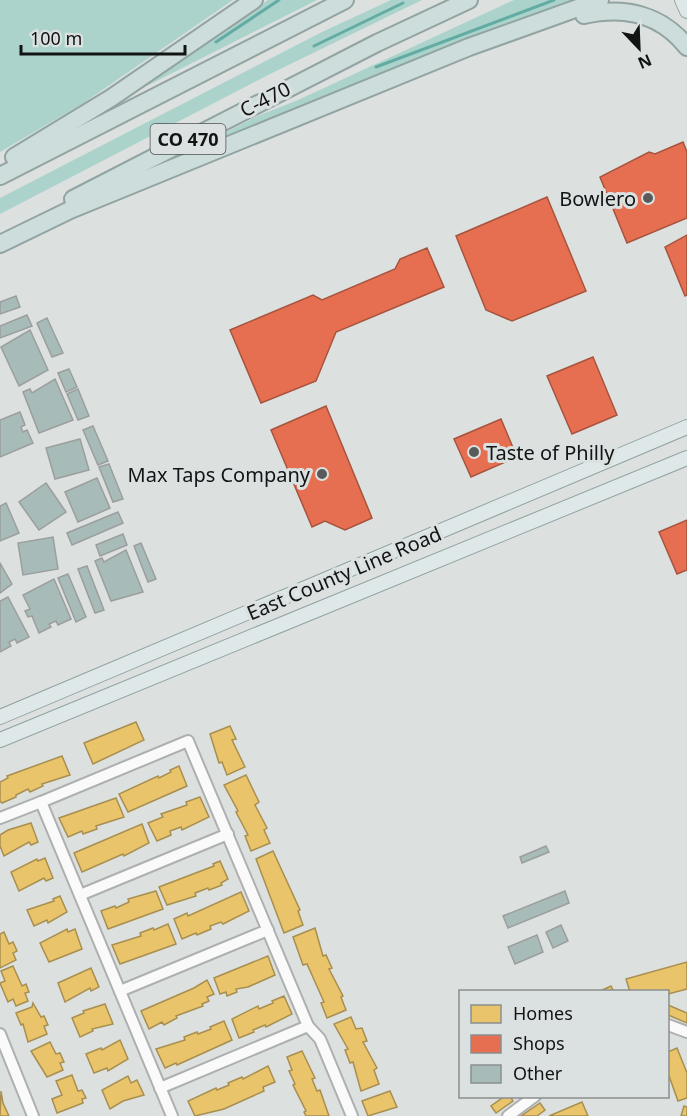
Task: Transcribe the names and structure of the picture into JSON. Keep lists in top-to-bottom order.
{
  "streets": {
    "highway": ["C-470", "CO 470"],
    "main road": ["East County Line Road"]
  },
  "places": ["Bowlero", "Taste of Philly", "Max Taps Company"],
  "legend": ["Homes", "Shops", "Other"],
  "scale_bar": "100 m",
  "north": "bottom right"
}
